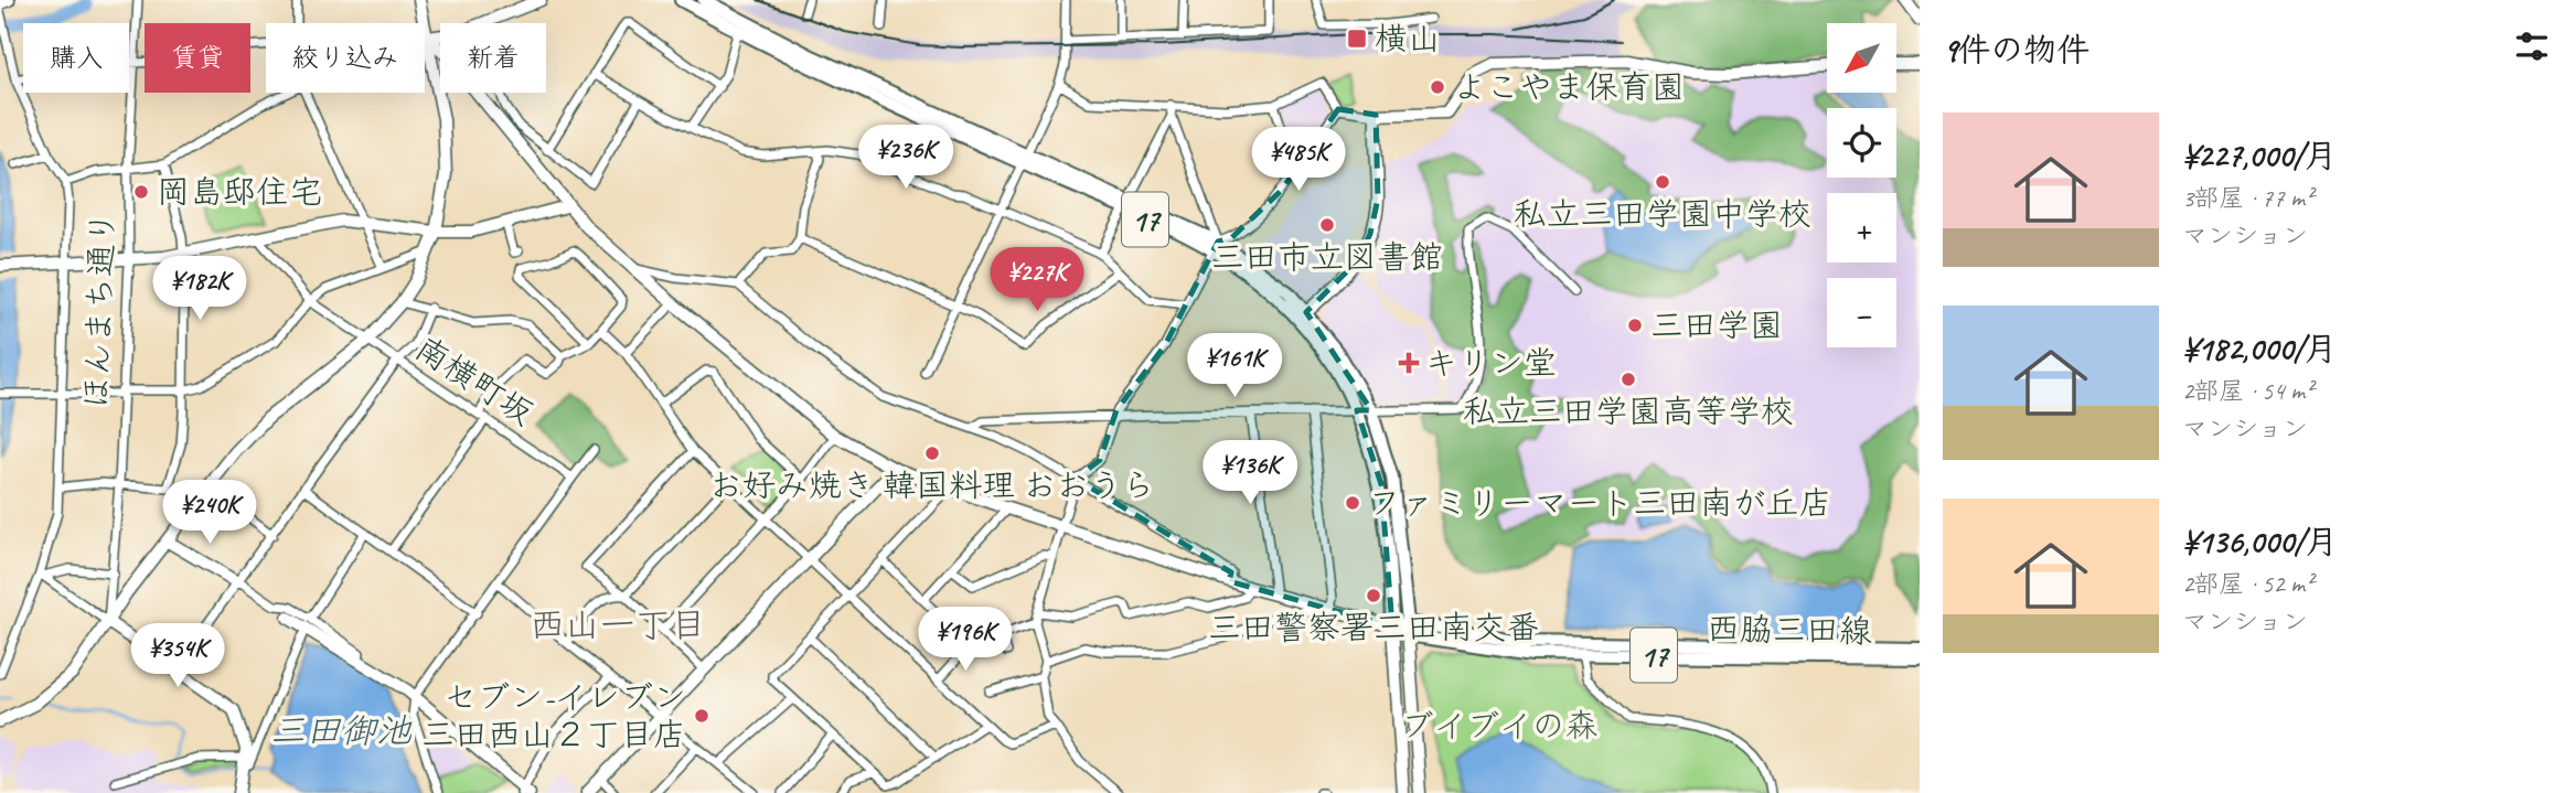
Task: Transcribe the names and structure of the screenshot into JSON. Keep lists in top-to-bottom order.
{
  "streets": {
    "main road": ["17", "西脇三田線"],
    "street": ["ほんまち通り", "南横町坂"]
  },
  "crossings": [
    ["17", "西脇三田線"]
  ],
  "districts": ["西山一丁目"],
  "water": ["三田御池"],
  "parks": ["ブイブイの森"],
  "places": {
    "transit": ["横山"],
    "other": [
      "よこやま保育園",
      "私立三田学園中学校",
      "岡島邸住宅",
      "三田市立図書館",
      "三田学園",
      "私立三田学園高等学校",
      "お好み焼き 韓国料理 おおうら",
      "ファミリーマート三田南が丘店",
      "三田警察署三田南交番",
      "セブン-イレブン 三田西山２丁目店"
    ],
    "health": ["キリン堂"]
  },
  "north": "bottom left",
  "page": {
    "heading": "9件の物件",
    "map_buttons": ["+", "−"],
    "chip": [
      "購入",
      "賃貸",
      "絞り込み",
      "新着"
    ],
    "list": [
      {
        "name": "¥227,000/月",
        "note": "3部屋 · 77 m² · マンション"
      },
      {
        "name": "¥182,000/月",
        "note": "2部屋 · 54 m² · マンション"
      },
      {
        "name": "¥136,000/月",
        "note": "2部屋 · 52 m² · マンション"
      }
    ],
    "price": [
      "¥236K",
      "¥485K",
      "¥227K",
      "¥182K",
      "¥161K",
      "¥136K",
      "¥240K",
      "¥196K",
      "¥354K"
    ]
  }
}
